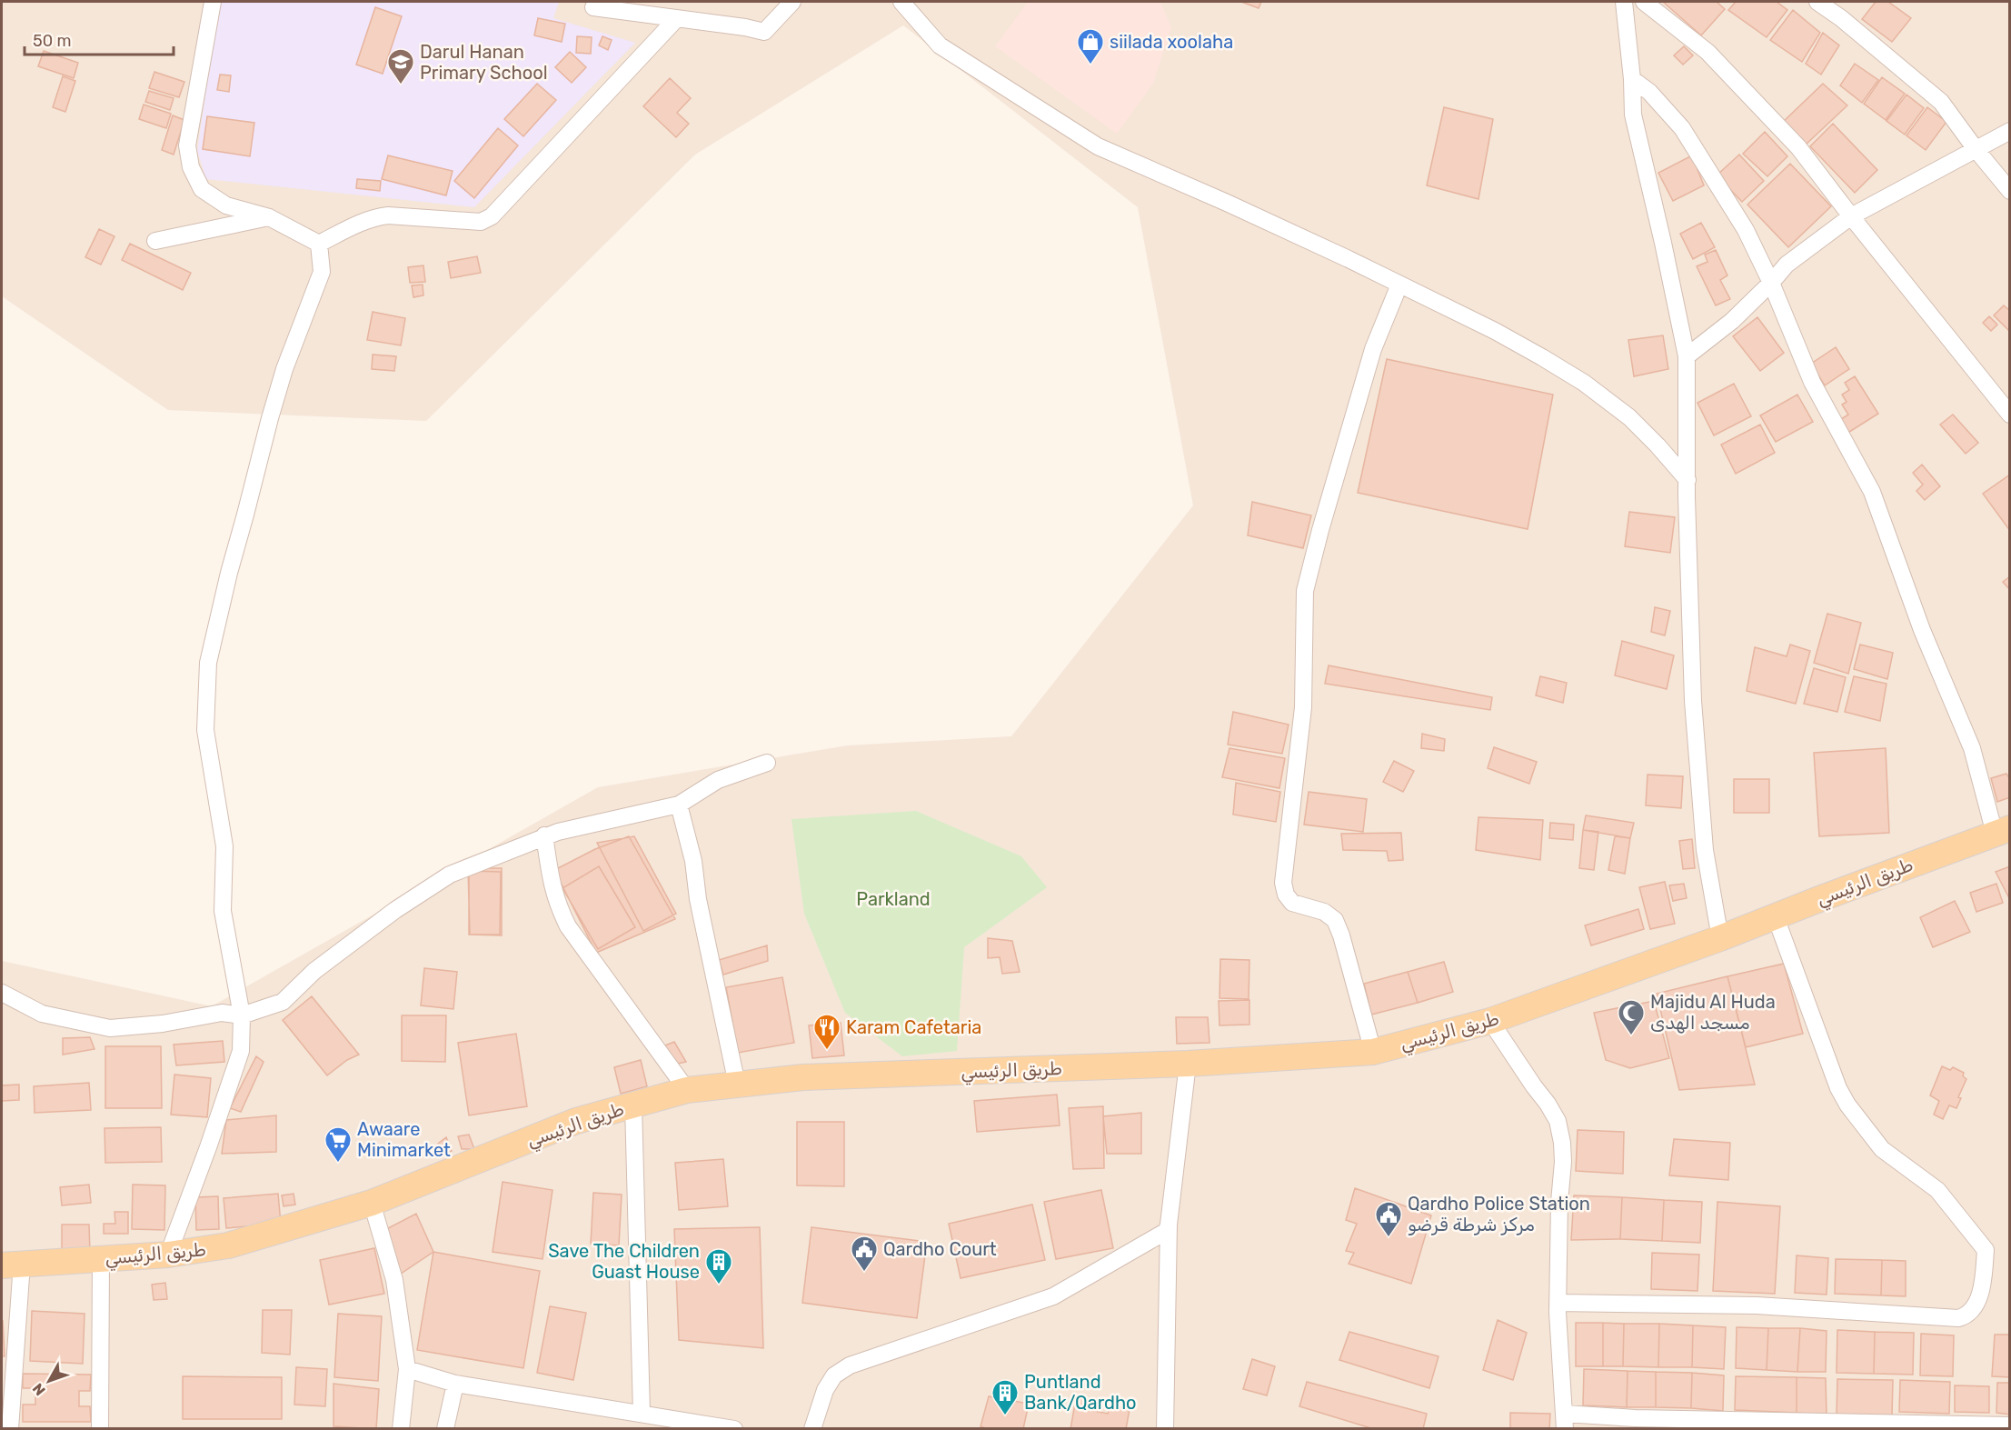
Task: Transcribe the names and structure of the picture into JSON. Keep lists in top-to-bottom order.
{
  "streets": {
    "main road": ["طريق الرئيسي"]
  },
  "parks": ["Parkland"],
  "places": {
    "shop": ["siilada xoolaha"],
    "school or university": ["Darul Hanan Primary School"],
    "mosque": ["Majidu Al Huda مسجد الهدى"],
    "restaurant": ["Karam Cafetaria"],
    "supermarket": ["Awaare Minimarket"],
    "public building": ["Qardho Police Station مركز شرطة قرضو", "Qardho Court"],
    "building": ["Save The Children Guast House", "Puntland Bank/Qardho"]
  },
  "scale_bar": "50 m",
  "north": "bottom left"
}
